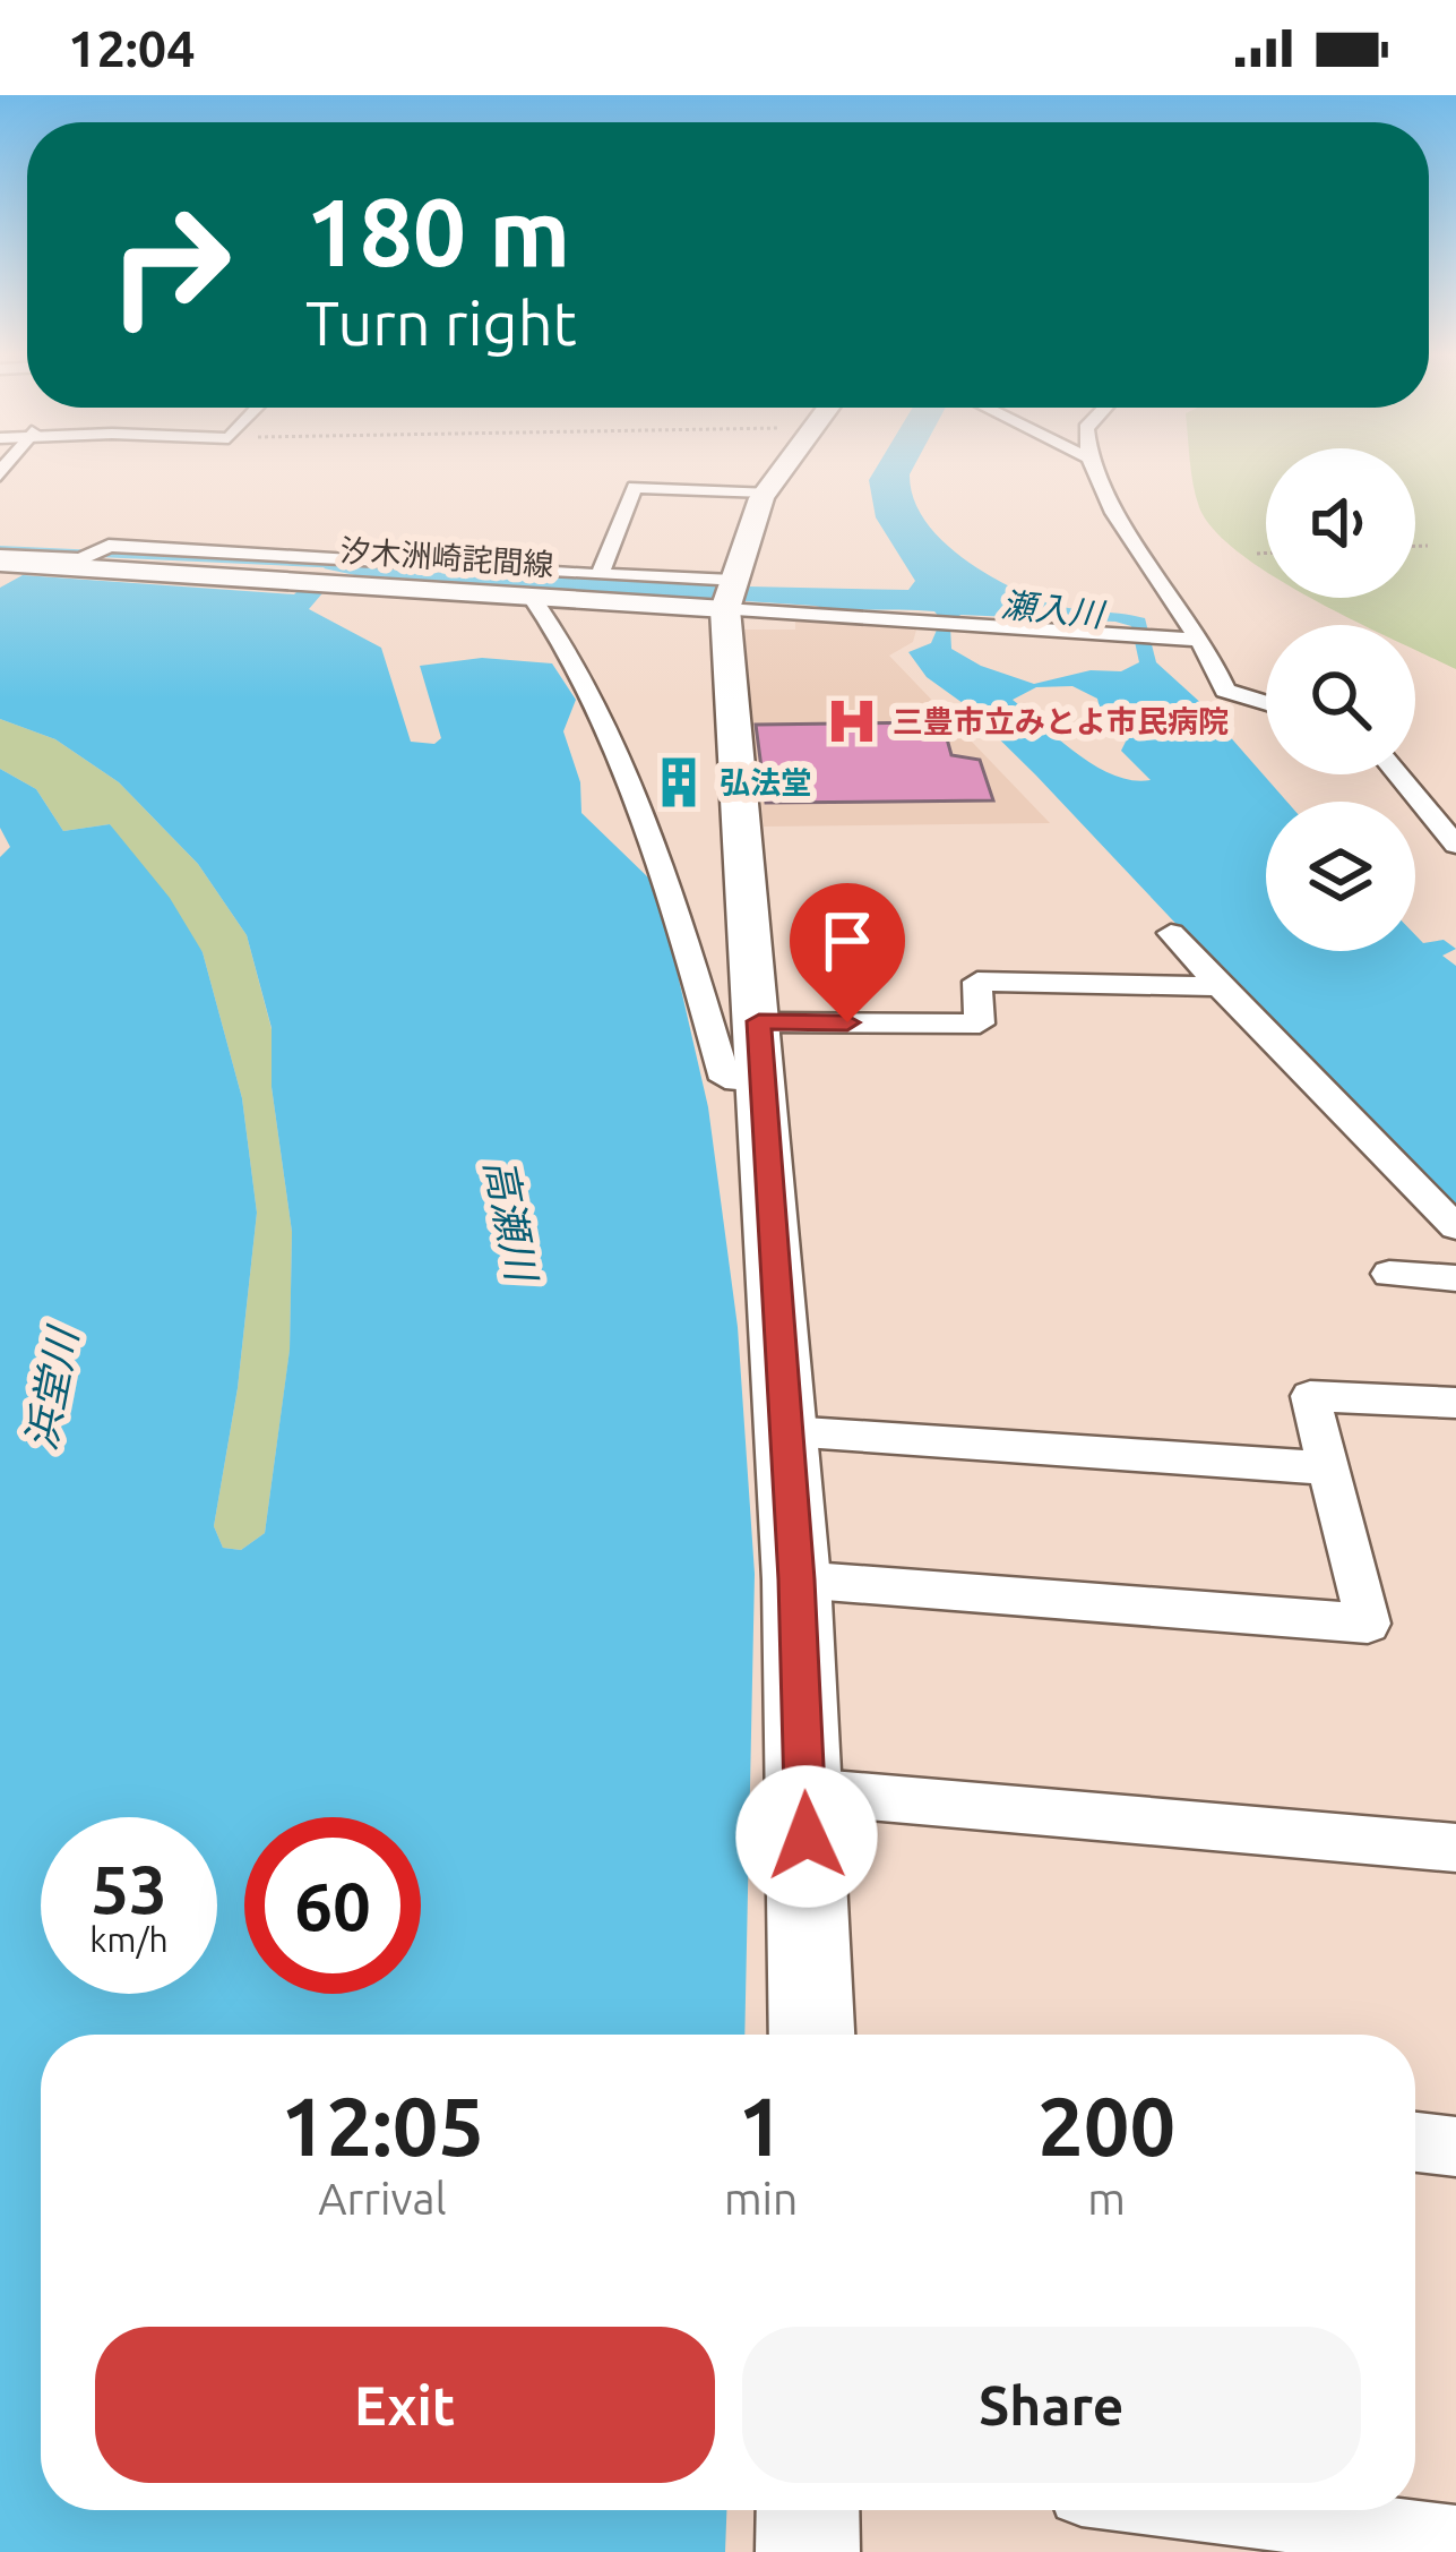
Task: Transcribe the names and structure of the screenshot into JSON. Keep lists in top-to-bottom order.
{
  "streets": {
    "main road": ["汐木洲崎詫間線"]
  },
  "water": ["瀬入川", "高瀬川", "浜堂川"],
  "places": {
    "hospital": ["三豊市立みとよ市民病院"],
    "building": ["弘法堂"]
  },
  "page": {
    "status": "12:04",
    "turn": ["180 m", "Turn right"],
    "speed": "53 km/h",
    "limit": "60",
    "eta": [
      "12:05",
      "Arrival",
      "1",
      "min",
      "200",
      "m"
    ],
    "buttons": ["Exit", "Share"]
  }
}
